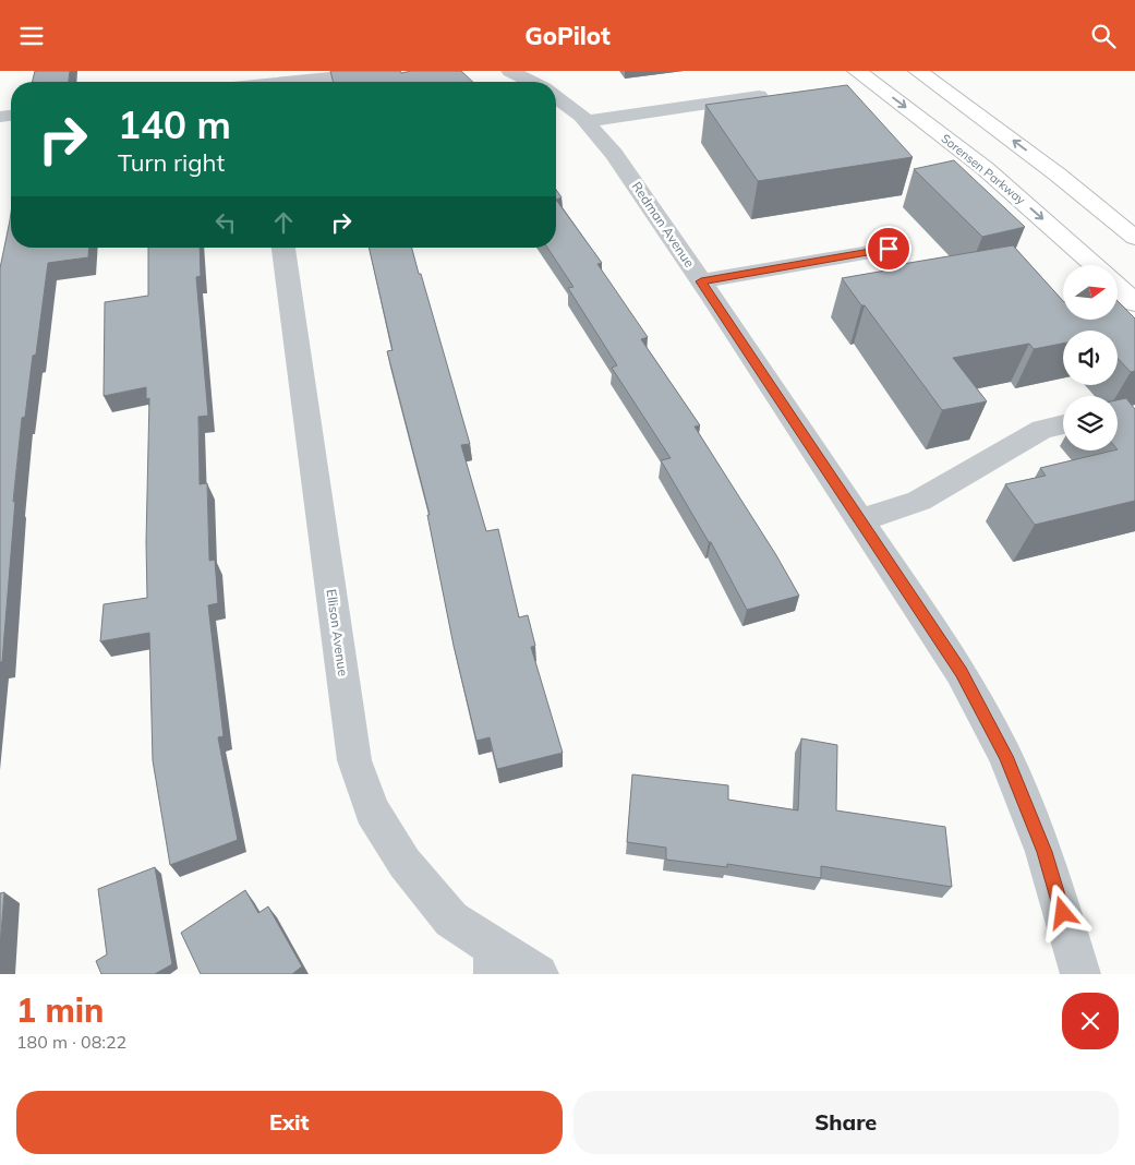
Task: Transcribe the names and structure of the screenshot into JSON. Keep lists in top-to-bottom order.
{
  "streets": {
    "main road": ["Sorensen Parkway"],
    "street": ["Redman Avenue", "Ellison Avenue"]
  },
  "north": "right",
  "page": {
    "header": "GoPilot",
    "turn": ["140 m", "Turn right"],
    "heading": ["1 min", "180 m · 08:22"],
    "buttons": ["Exit", "Share"]
  }
}
